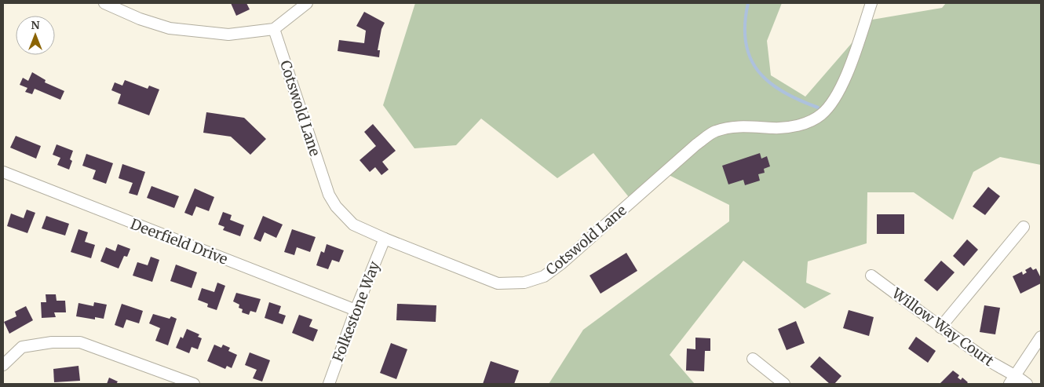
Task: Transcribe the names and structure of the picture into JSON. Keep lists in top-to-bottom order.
{
  "streets": {
    "street": [
      "Cotswold Lane",
      "Deerfield Drive",
      "Folkestone Way",
      "Willow Way Court"
    ]
  },
  "crossings": [
    ["Cotswold Lane", "Folkestone Way"],
    ["Deerfield Drive", "Folkestone Way"]
  ],
  "north": "top"
}
